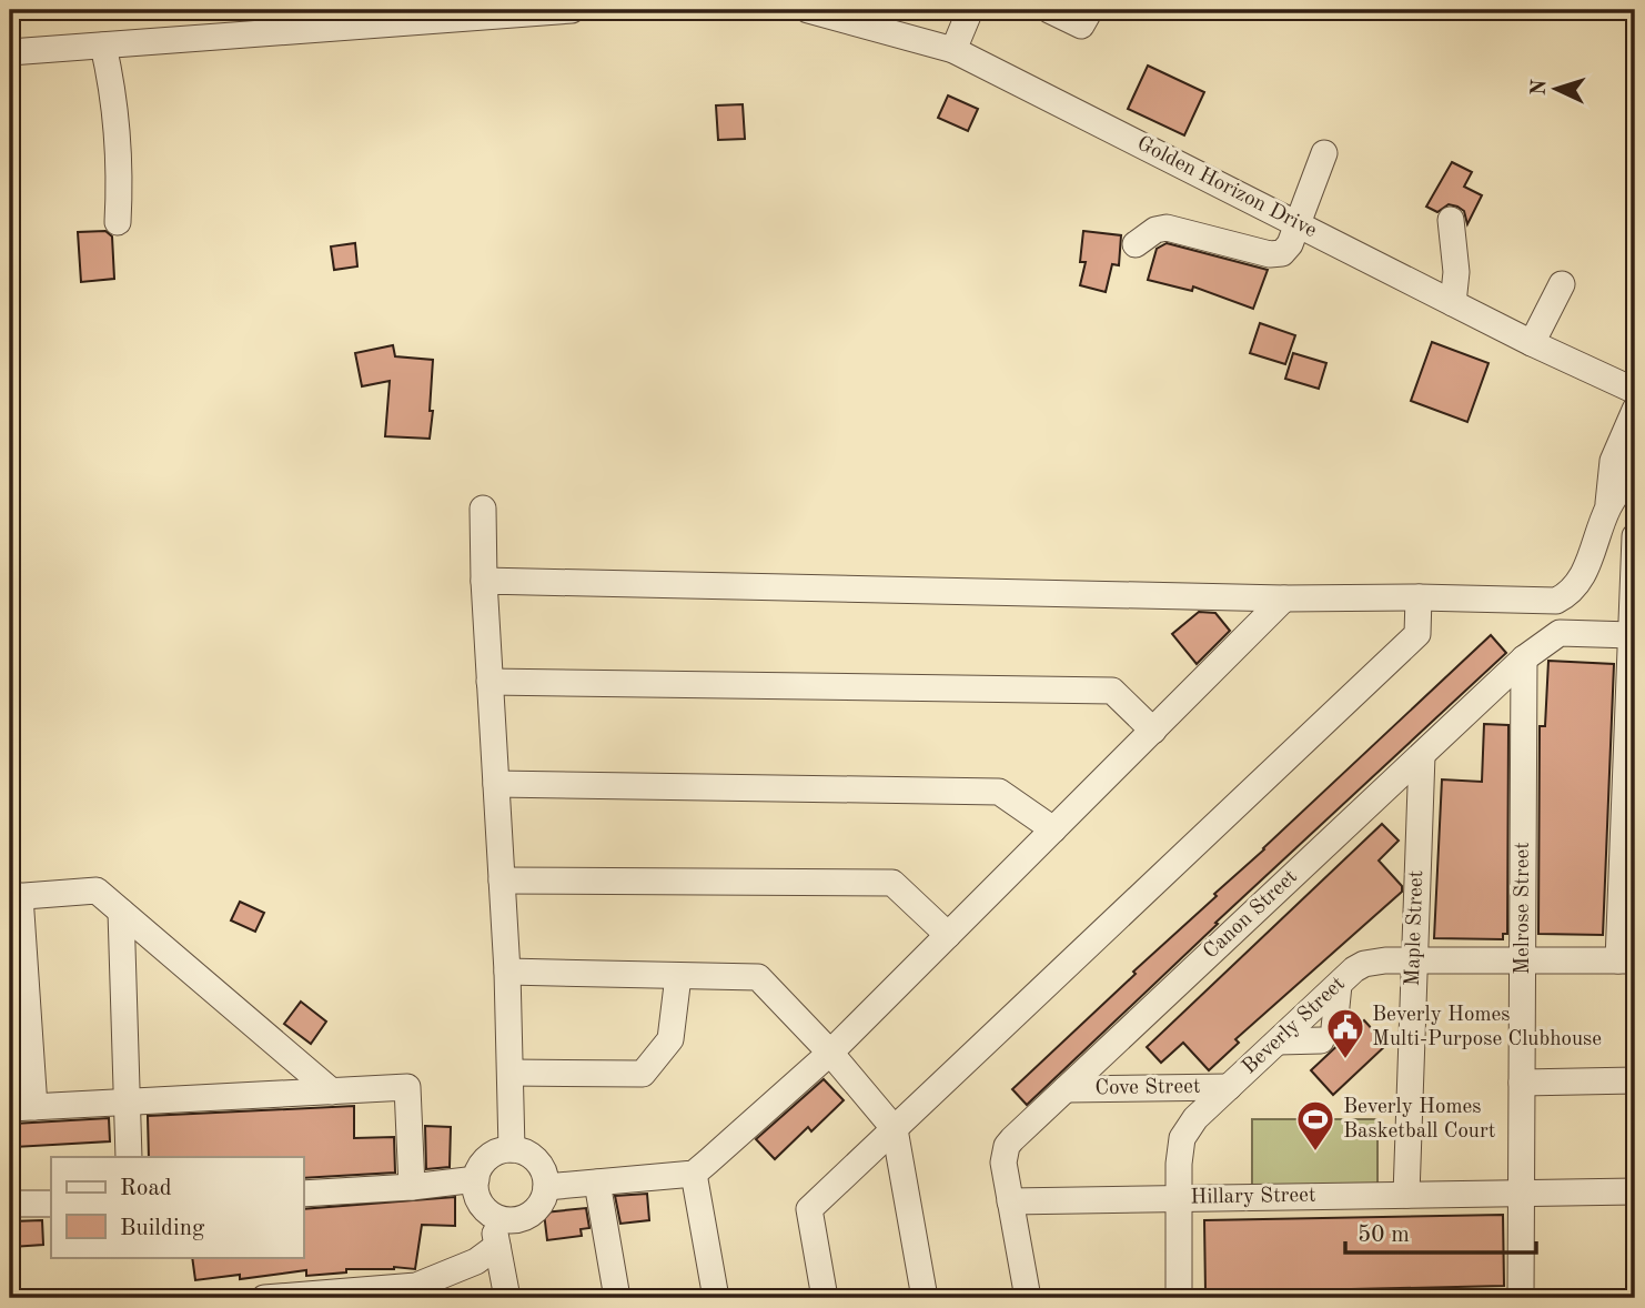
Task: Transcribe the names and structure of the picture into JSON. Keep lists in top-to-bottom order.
{
  "streets": {
    "street": [
      "Golden Horizon Drive",
      "Melrose Street",
      "Canon Street",
      "Maple Street",
      "Beverly Street",
      "Cove Street",
      "Hillary Street"
    ]
  },
  "crossings": [
    ["Melrose Street", "Canon Street"],
    ["Melrose Street", "Beverly Street"],
    ["Melrose Street", "Hillary Street"],
    ["Canon Street", "Maple Street"],
    ["Canon Street", "Cove Street"],
    ["Canon Street", "Hillary Street"],
    ["Maple Street", "Beverly Street"],
    ["Maple Street", "Hillary Street"],
    ["Beverly Street", "Cove Street"],
    ["Beverly Street", "Hillary Street"]
  ],
  "places": {
    "public building": ["Beverly Homes Multi-Purpose Clubhouse"],
    "sports": ["Beverly Homes Basketball Court"]
  },
  "legend": ["Road", "Building"],
  "scale_bar": "50 m",
  "north": "left"
}
